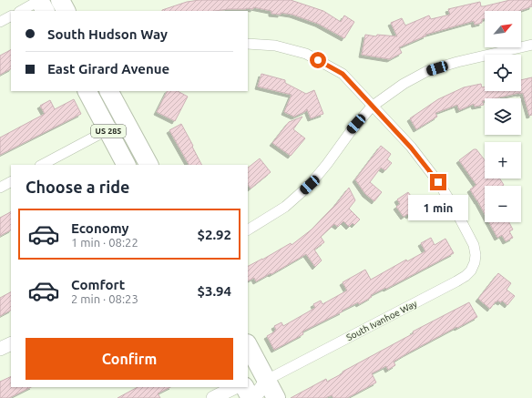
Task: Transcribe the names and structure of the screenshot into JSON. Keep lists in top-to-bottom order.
{
  "streets": {
    "highway": ["US 285"],
    "street": ["South Ivanhoe Way"]
  },
  "north": "top right",
  "page": {
    "map_buttons": ["+", "−"],
    "banner": ["South Hudson Way", "East Girard Avenue"],
    "heading": "Choose a ride",
    "bubble": "1 min",
    "list": [
      {
        "name": "Economy",
        "note": "1 min · 08:22",
        "value": "$2.92"
      },
      {
        "name": "Comfort",
        "note": "2 min · 08:23",
        "value": "$3.94"
      }
    ],
    "buttons": "Confirm"
  }
}
